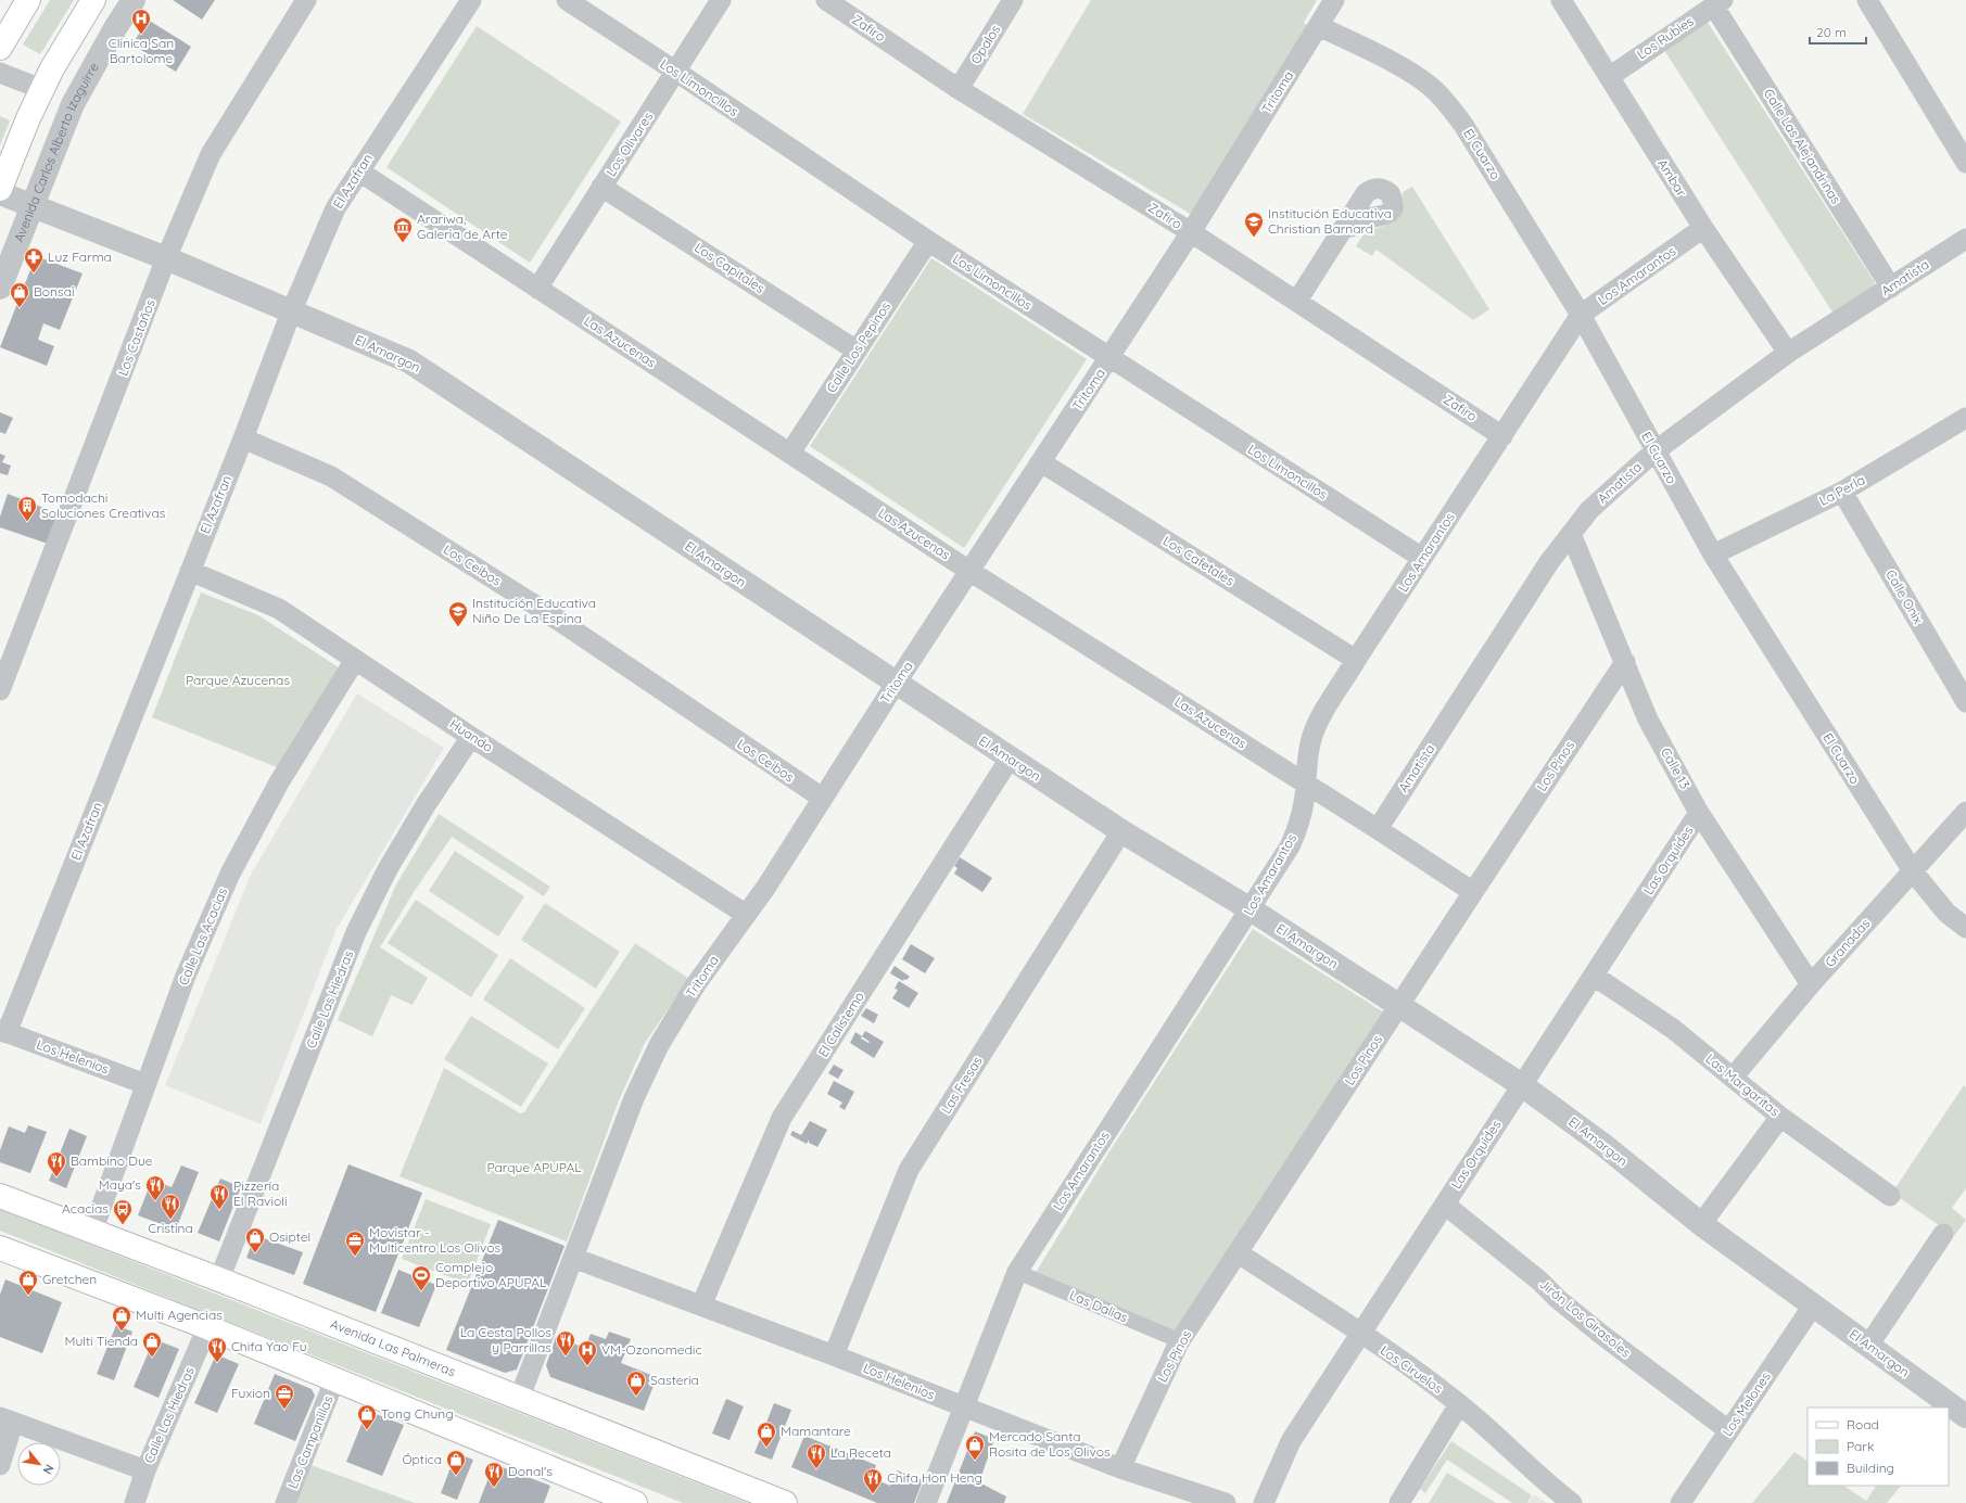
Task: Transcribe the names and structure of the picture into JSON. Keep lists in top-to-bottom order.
{
  "streets": {
    "main road": ["Avenida Las Palmeras"],
    "street": [
      "Zafiro",
      "Los Rubies",
      "Opalos",
      "Los Limoncillos",
      "Tritoma",
      "Los Olivares",
      "Calle Las Alejandrinas",
      "Avenida Carlos Alberto Izaguirre",
      "El Cuarzo",
      "Ambar",
      "El Azafran",
      "Los Capitales",
      "Los Amarantos",
      "Amatista",
      "Los Castaños",
      "Las Azucenas",
      "Calle Los Pepinos",
      "El Amargon",
      "La Perla",
      "Los Cafetales",
      "Los Ceibos",
      "Calle Onix",
      "Huando",
      "Los Pinos",
      "Calle 13",
      "Las Orquídes",
      "Calle Las Acacias",
      "Granadas",
      "Calle Las Hiedras",
      "El Calistemo",
      "Los Helenios",
      "Las Fresas",
      "Las Margaritas",
      "Las Dalias",
      "Jirón Los Girasoles",
      "Los Ciruelos",
      "Los Melones",
      "Las Campanillas"
    ]
  },
  "crossings": [
    ["Zafiro", "Opalos"],
    ["Zafiro", "Tritoma"],
    ["Zafiro", "Los Amarantos"],
    ["Los Rubies", "Calle Las Alejandrinas"],
    ["Los Rubies", "Ambar"],
    ["Los Limoncillos", "Tritoma"],
    ["Los Limoncillos", "Los Olivares"],
    ["Los Limoncillos", "Los Amarantos"],
    ["Los Limoncillos", "Calle Los Pepinos"],
    ["Tritoma", "El Cuarzo"],
    ["Tritoma", "Las Azucenas"],
    ["Tritoma", "El Amargon"],
    ["Tritoma", "Los Cafetales"],
    ["Tritoma", "Los Ceibos"],
    ["Tritoma", "Huando"],
    ["Tritoma", "Los Helenios"],
    ["Tritoma", "Avenida Las Palmeras"],
    ["Los Olivares", "Los Capitales"],
    ["Los Olivares", "Las Azucenas"],
    ["Calle Las Alejandrinas", "Amatista"],
    ["Avenida Carlos Alberto Izaguirre", "El Amargon"],
    ["El Cuarzo", "Los Amarantos"],
    ["El Cuarzo", "Amatista"],
    ["El Cuarzo", "La Perla"],
    ["El Cuarzo", "Granadas"],
    ["Ambar", "Los Amarantos"],
    ["Ambar", "Amatista"],
    ["El Azafran", "Las Azucenas"],
    ["El Azafran", "El Amargon"],
    ["El Azafran", "Los Ceibos"],
    ["El Azafran", "Huando"],
    ["El Azafran", "Los Helenios"],
    ["Los Capitales", "Calle Los Pepinos"],
    ["Los Amarantos", "Las Azucenas"],
    ["Los Amarantos", "El Amargon"],
    ["Los Amarantos", "Los Cafetales"],
    ["Los Amarantos", "Los Helenios"],
    ["Los Amarantos", "Las Dalias"],
    ["Amatista", "Las Azucenas"],
    ["Amatista", "Calle 13"],
    ["Los Castaños", "El Amargon"],
    ["Las Azucenas", "Calle Los Pepinos"],
    ["Las Azucenas", "Los Pinos"],
    ["El Amargon", "Los Pinos"],
    ["El Amargon", "Las Orquídes"],
    ["El Amargon", "El Calistemo"],
    ["El Amargon", "Las Fresas"],
    ["El Amargon", "Los Melones"],
    ["La Perla", "Calle Onix"],
    ["Huando", "Calle Las Acacias"],
    ["Huando", "Calle Las Hiedras"],
    ["Los Pinos", "Calle 13"],
    ["Los Pinos", "Los Helenios"],
    ["Los Pinos", "Las Dalias"],
    ["Los Pinos", "Los Ciruelos"],
    ["Calle 13", "Las Orquídes"],
    ["Calle 13", "Granadas"],
    ["Las Orquídes", "Las Margaritas"],
    ["Las Orquídes", "Jirón Los Girasoles"],
    ["Las Orquídes", "Los Ciruelos"],
    ["Calle Las Acacias", "Los Helenios"],
    ["Calle Las Acacias", "Avenida Las Palmeras"],
    ["Granadas", "Las Margaritas"],
    ["Calle Las Hiedras", "Avenida Las Palmeras"],
    ["El Calistemo", "Los Helenios"],
    ["Los Helenios", "Las Fresas"],
    ["Jirón Los Girasoles", "Los Melones"]
  ],
  "parks": ["Parque Azucenas", "Parque APUPAL"],
  "places": {
    "hospital": ["Clinica San Bartolome", "VM-Ozonomedic"],
    "school or university": ["Institución Educativa Christian Barnard", "Institución Educativa Niño De La Espina"],
    "museum": ["Arariwa, Galeria de Arte"],
    "pharmacy": ["Luz Farma"],
    "shop": [
      "Bonsai",
      "Osiptel",
      "Gretchen",
      "Multi Agencias",
      "Multi Tienda",
      "Sasteria",
      "Tong Chung",
      "Mamantare",
      "Mercado Santa Rosita de Los Olivos",
      "Óptica"
    ],
    "building": ["Tomodachi Soluciones Creativas"],
    "restaurant": [
      "Bambino Due",
      "Maya's",
      "Pizzería El Ravioli",
      "Cristina",
      "La Cesta Pollos y Parrillas",
      "Chifa Yao Fu",
      "La Receta",
      "Donal's",
      "Chifa Hon Heng"
    ],
    "bus stop": ["Acacias"],
    "office": ["Movistar - Multicentro Los Olivos", "Fuxion"],
    "sports": ["Complejo Deportivo APUPAL"]
  },
  "legend": ["Road", "Park", "Building"],
  "scale_bar": "20 m",
  "north": "bottom right"
}
